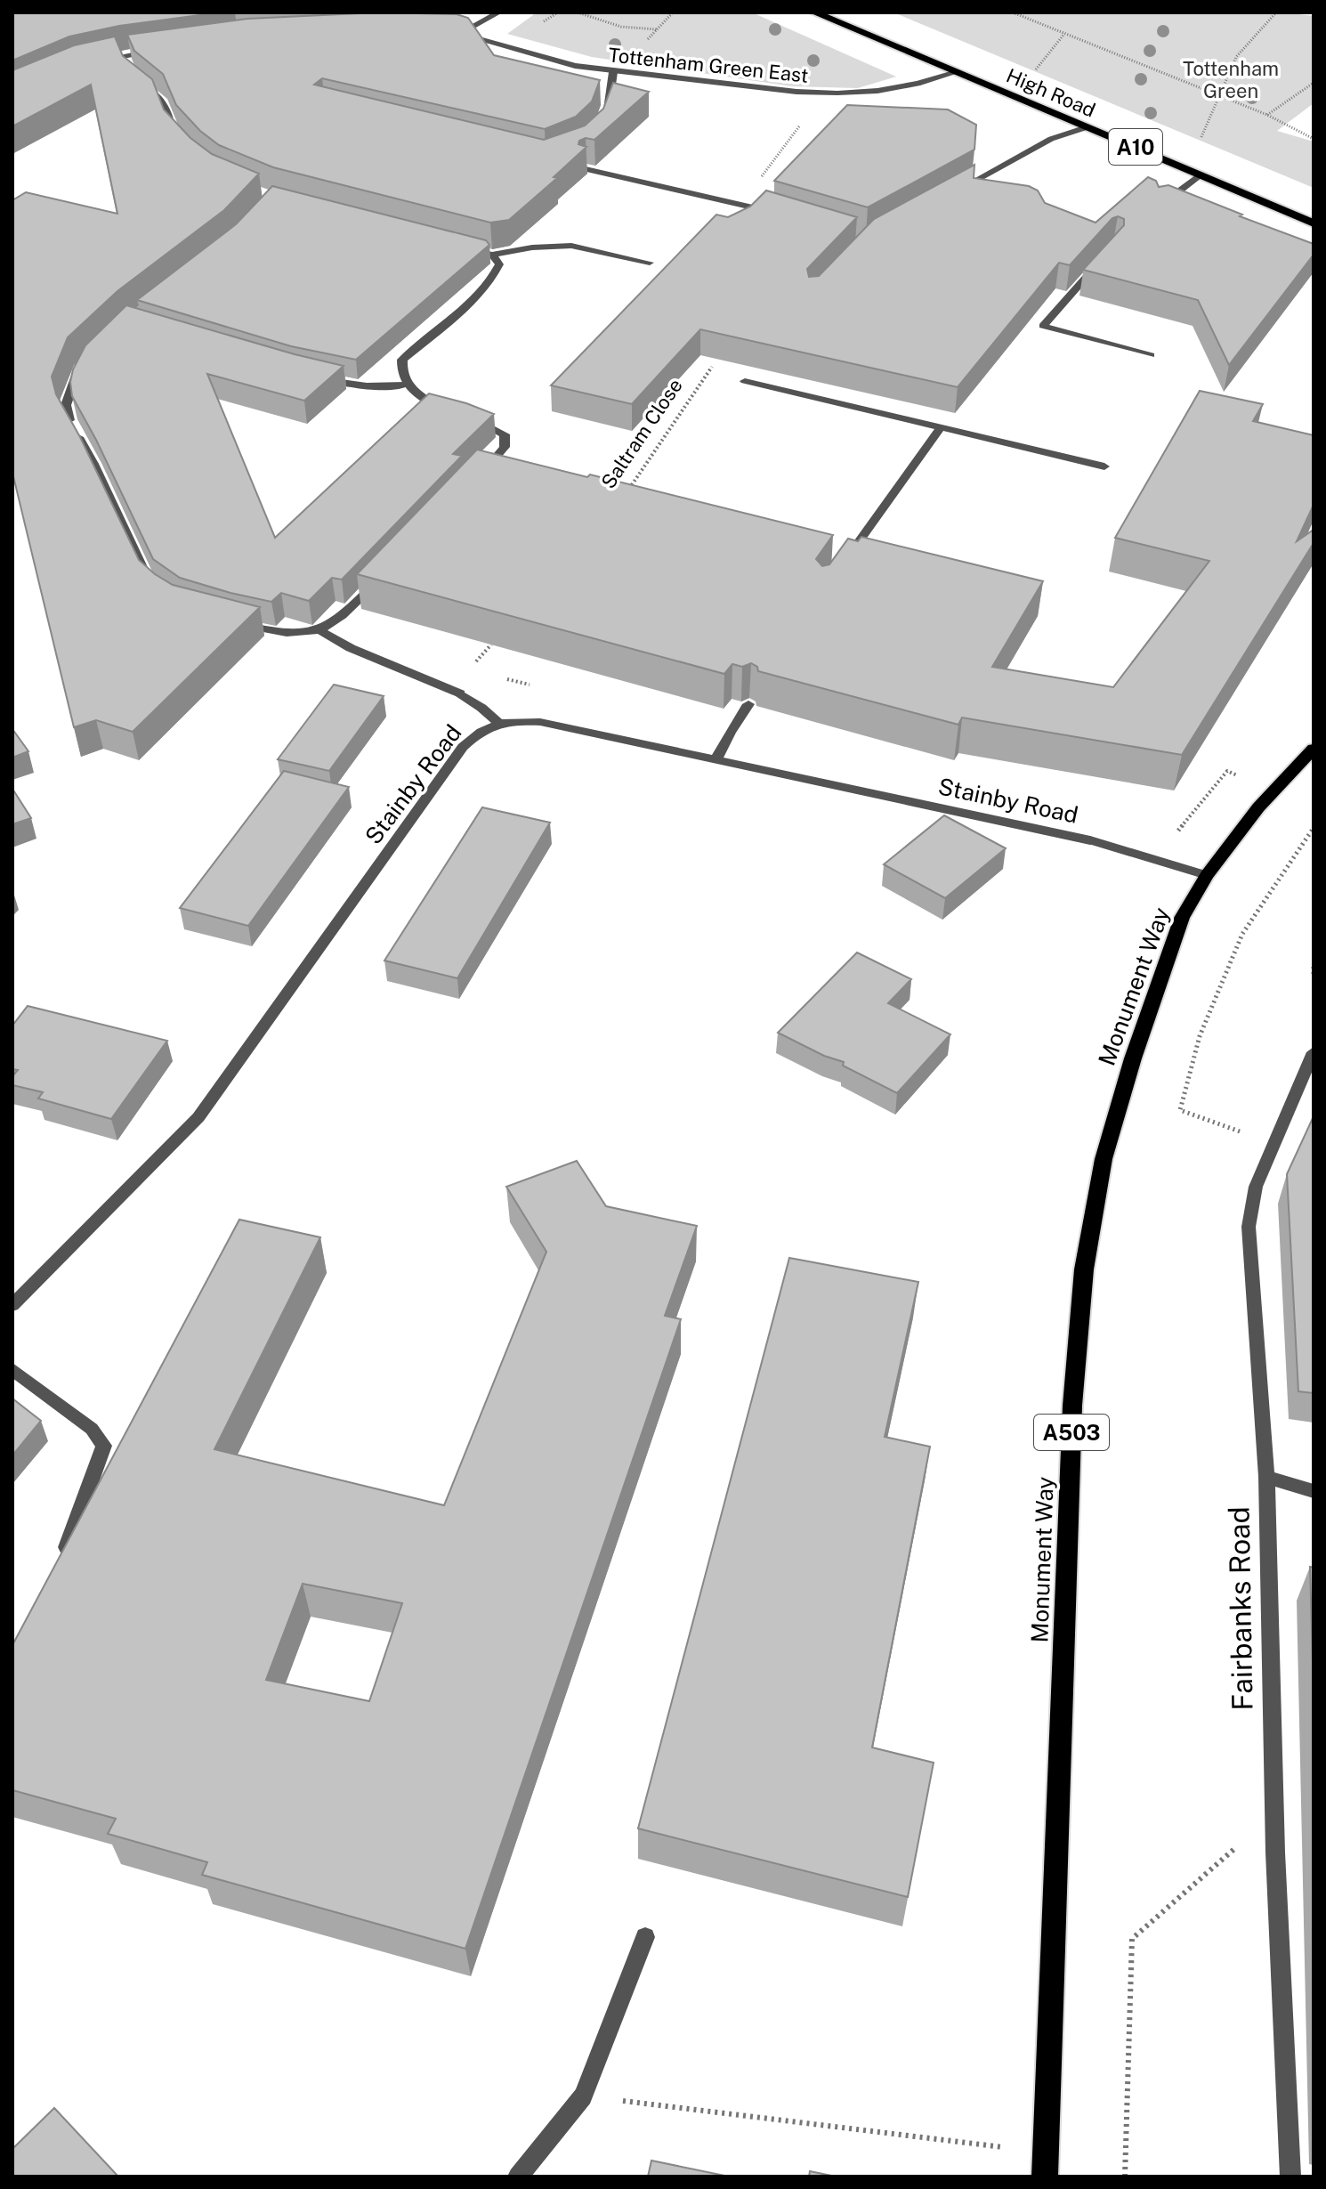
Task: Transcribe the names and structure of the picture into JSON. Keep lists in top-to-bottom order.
{
  "streets": {
    "highway": ["High Road", "A10"],
    "main road": ["Monument Way", "A503"],
    "street": ["Tottenham Green East", "Stainby Road", "Fairbanks Road"],
    "path": ["Saltram Close"]
  },
  "crossings": [
    ["Tottenham Green East", "High Road"],
    ["Stainby Road", "Monument Way"]
  ],
  "parks": ["Tottenham Green"]
}
